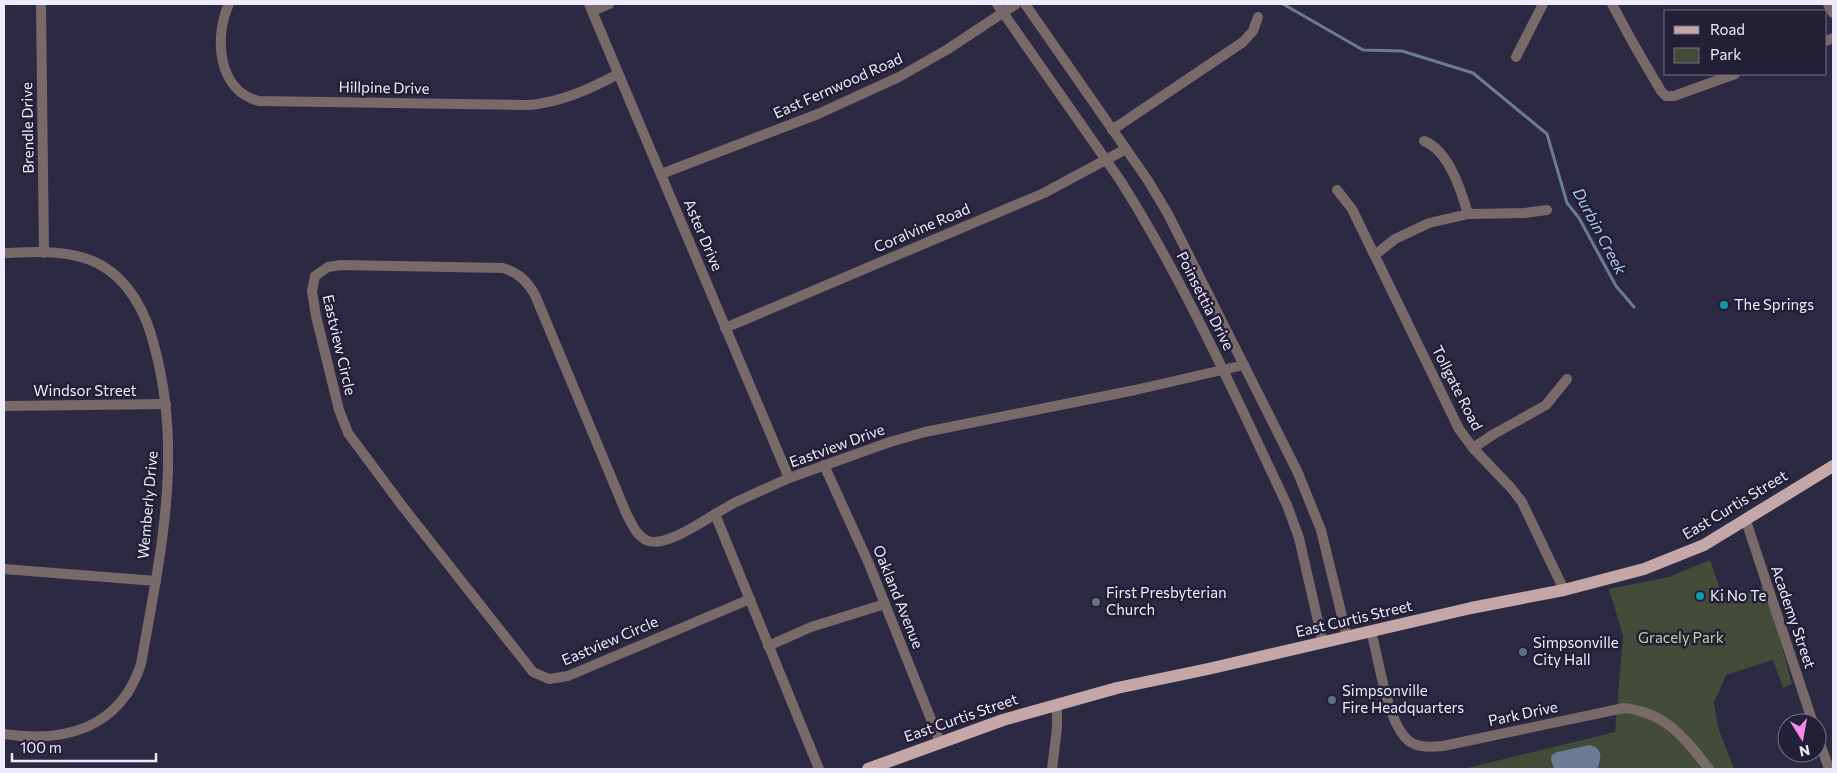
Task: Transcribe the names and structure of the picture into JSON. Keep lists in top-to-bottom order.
{
  "streets": {
    "main road": ["East Curtis Street"],
    "street": [
      "East Fernwood Road",
      "Hillpine Drive",
      "Brendle Drive",
      "Coralvine Road",
      "Aster Drive",
      "Poinsettia Drive",
      "Eastview Circle",
      "Tollgate Road",
      "Windsor Street",
      "Eastview Drive",
      "Wemberly Drive",
      "Oakland Avenue",
      "Academy Street",
      "Park Drive"
    ]
  },
  "crossings": [
    ["East Fernwood Road", "Aster Drive"],
    ["East Fernwood Road", "Poinsettia Drive"],
    ["Hillpine Drive", "Aster Drive"],
    ["Brendle Drive", "Wemberly Drive"],
    ["Coralvine Road", "Aster Drive"],
    ["Coralvine Road", "Poinsettia Drive"],
    ["Aster Drive", "Eastview Drive"],
    ["Poinsettia Drive", "Eastview Drive"],
    ["Poinsettia Drive", "East Curtis Street"],
    ["Eastview Circle", "Eastview Drive"],
    ["Tollgate Road", "East Curtis Street"],
    ["Windsor Street", "Wemberly Drive"],
    ["Eastview Drive", "Oakland Avenue"],
    ["East Curtis Street", "Oakland Avenue"],
    ["East Curtis Street", "Academy Street"],
    ["East Curtis Street", "Park Drive"]
  ],
  "water": ["Durbin Creek"],
  "parks": ["Gracely Park"],
  "places": [
    "The Springs",
    "Ki No Te",
    "First Presbyterian Church",
    "Simpsonville City Hall",
    "Simpsonville Fire Headquarters"
  ],
  "legend": ["Road", "Park"],
  "scale_bar": "100 m",
  "north": "bottom"
}
